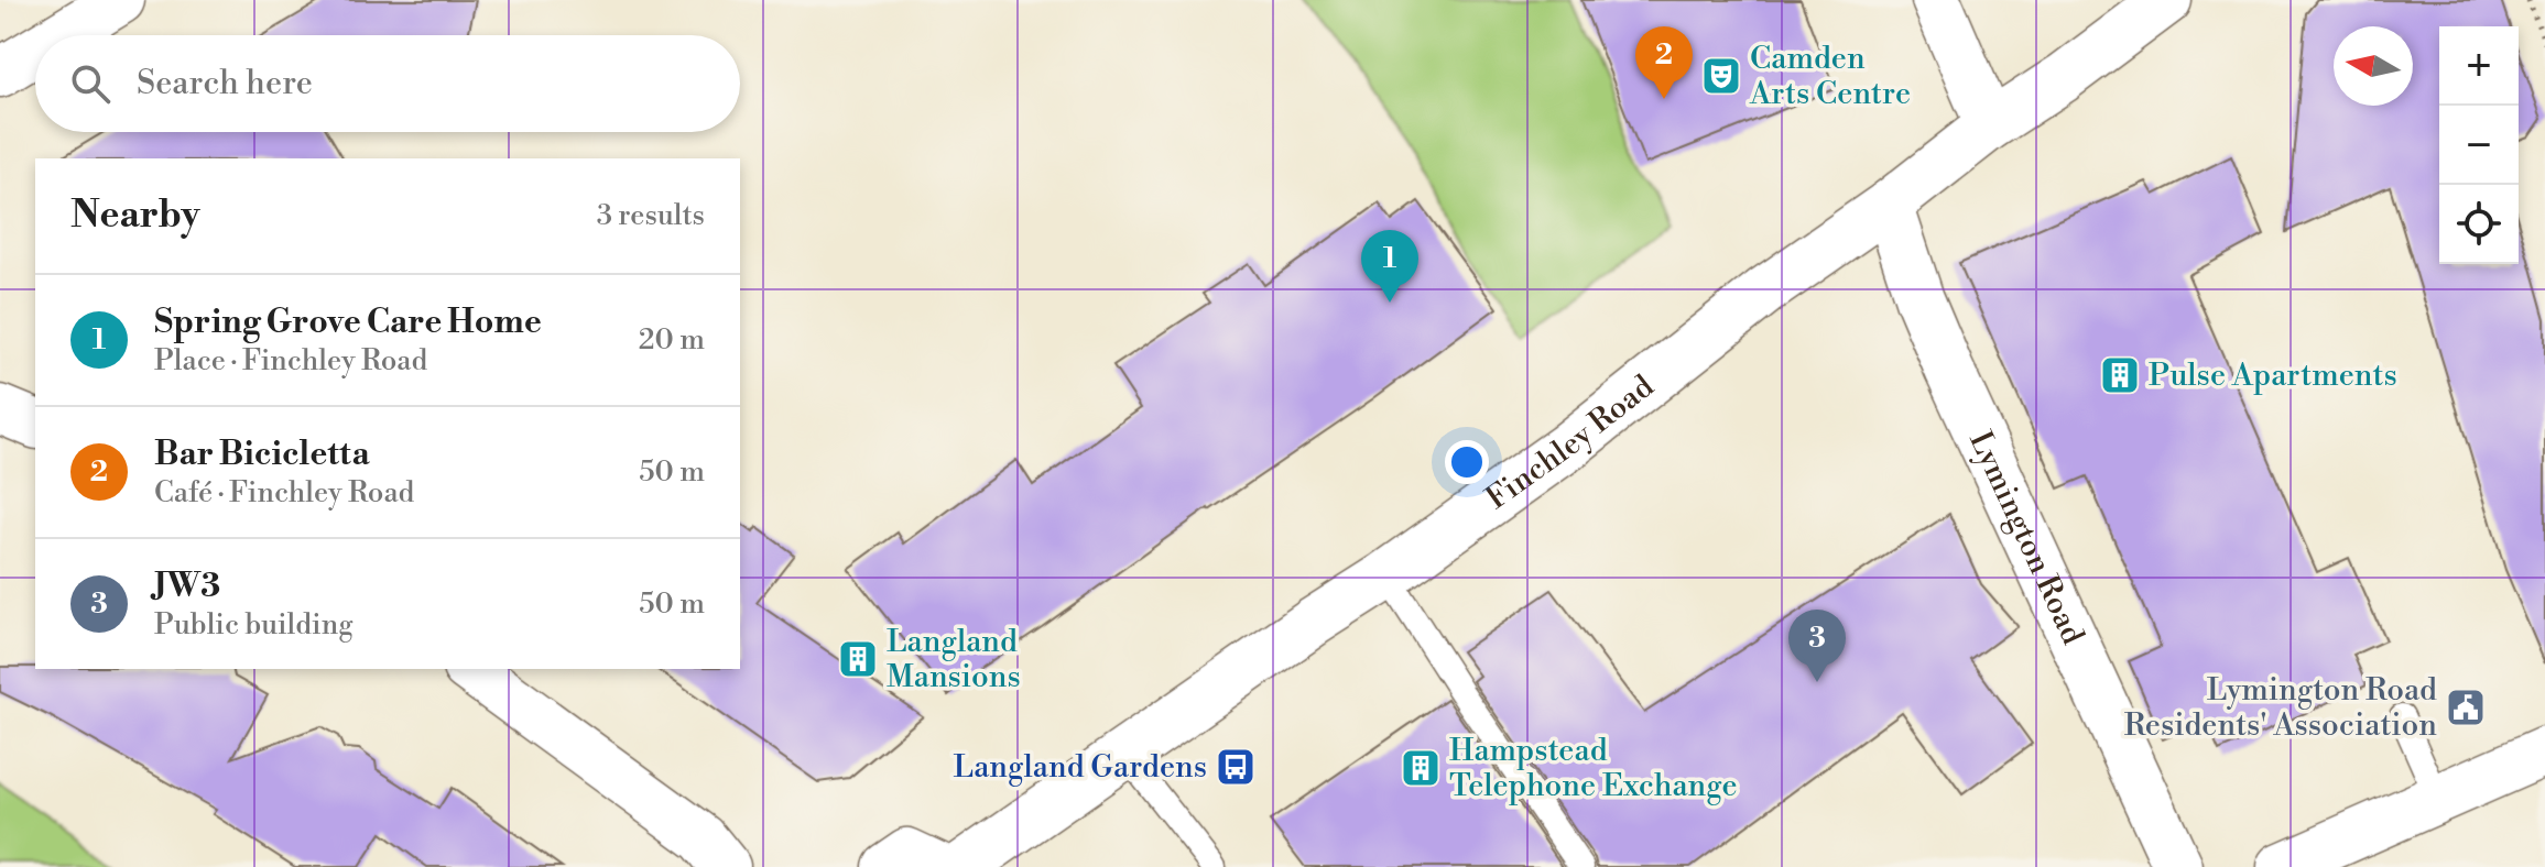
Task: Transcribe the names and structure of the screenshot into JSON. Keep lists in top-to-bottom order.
{
  "streets": {
    "main road": ["Finchley Road", "Lymington Road"]
  },
  "crossings": [
    ["Finchley Road", "Lymington Road"]
  ],
  "places": {
    "theatre": ["Camden Arts Centre"],
    "building": ["Pulse Apartments", "Langland Mansions", "Hampstead Telephone Exchange"],
    "public building": ["Lymington Road Residents' Association"],
    "bus stop": ["Langland Gardens"]
  },
  "north": "left",
  "page": {
    "map_buttons": ["+", "−"],
    "pins": ["2", "1", "3"],
    "search": "Search here",
    "heading": ["Nearby", "3 results"],
    "list": [
      {
        "mark": "1",
        "name": "Spring Grove Care Home",
        "note": "Place · Finchley Road",
        "value": "20 m"
      },
      {
        "mark": "2",
        "name": "Bar Bicicletta",
        "note": "Café · Finchley Road",
        "value": "50 m"
      },
      {
        "mark": "3",
        "name": "JW3",
        "note": "Public building",
        "value": "50 m"
      }
    ]
  }
}
